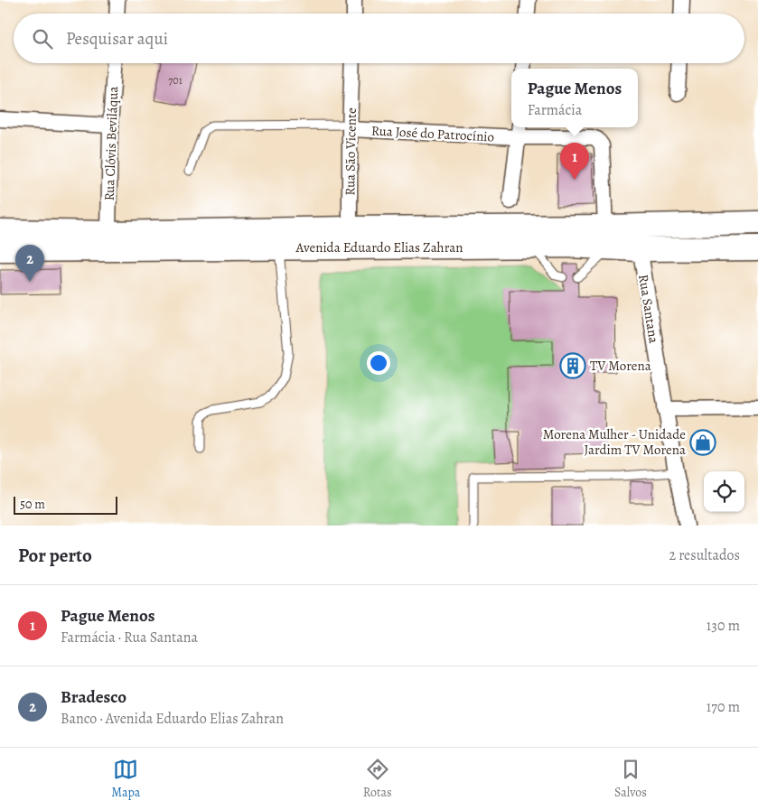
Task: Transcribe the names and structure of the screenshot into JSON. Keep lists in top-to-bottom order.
{
  "streets": {
    "main road": ["Avenida Eduardo Elias Zahran"],
    "street": [
      "Rua José do Patrocínio",
      "Rua Clóvis Beviláqua",
      "Rua São Vicente",
      "Rua Santana"
    ]
  },
  "crossings": [
    ["Rua José do Patrocínio", "Rua São Vicente"],
    ["Rua José do Patrocínio", "Avenida Eduardo Elias Zahran"],
    ["Rua Clóvis Beviláqua", "Avenida Eduardo Elias Zahran"],
    ["Rua São Vicente", "Avenida Eduardo Elias Zahran"],
    ["Avenida Eduardo Elias Zahran", "Rua Santana"]
  ],
  "places": {
    "building": ["TV Morena"],
    "shop": ["Morena Mulher - Unidade Jardim TV Morena"]
  },
  "house_numbers": ["701"],
  "scale_bar": "50 m",
  "page": {
    "search": "Pesquisar aqui",
    "popup": ["Pague Menos", "Farmácia"],
    "pins": ["1", "2"],
    "scale": "50 m",
    "heading": ["Por perto", "2 resultados"],
    "list": [
      {
        "mark": "1",
        "name": "Pague Menos",
        "note": "Farmácia · Rua Santana",
        "value": "130 m"
      },
      {
        "mark": "2",
        "name": "Bradesco",
        "note": "Banco · Avenida Eduardo Elias Zahran",
        "value": "170 m"
      }
    ],
    "nav": ["Mapa", "Rotas", "Salvos"]
  }
}
